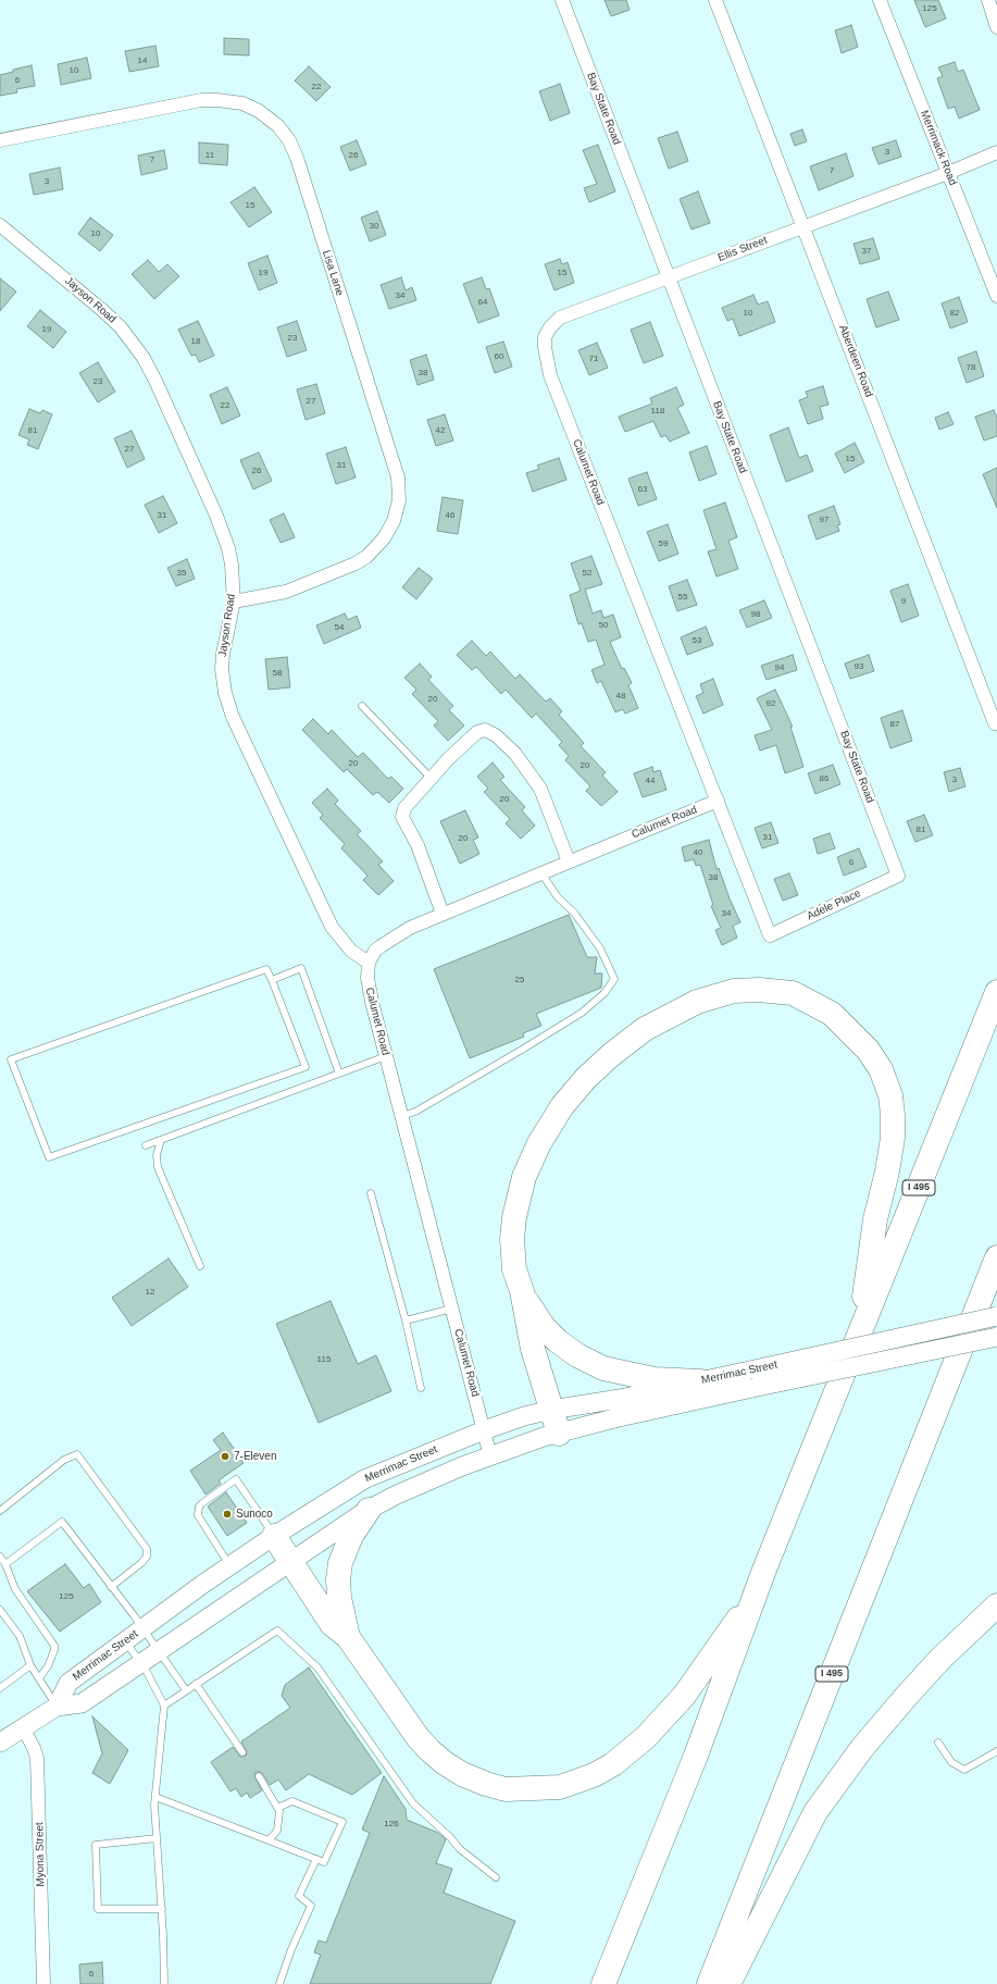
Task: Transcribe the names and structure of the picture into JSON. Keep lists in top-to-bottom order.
{
  "streets": {
    "highway": ["I 495"],
    "main road": ["Merrimac Street"],
    "street": [
      "Bay State Road",
      "Merrimack Road",
      "Ellis Street",
      "Lisa Lane",
      "Jayson Road",
      "Aberdeen Road",
      "Calumet Road",
      "Adele Place",
      "Myona Street"
    ]
  },
  "crossings": [
    ["Bay State Road", "Ellis Street"],
    ["Bay State Road", "Adele Place"],
    ["Merrimack Road", "Ellis Street"],
    ["Ellis Street", "Aberdeen Road"],
    ["Ellis Street", "Calumet Road"],
    ["Lisa Lane", "Jayson Road"],
    ["Jayson Road", "Calumet Road"],
    ["Calumet Road", "Adele Place"],
    ["Calumet Road", "Merrimac Street"]
  ],
  "places": ["7-Eleven", "Sunoco"],
  "house_numbers": [
    "125",
    "14",
    "10",
    "6",
    "22",
    "3",
    "11",
    "26",
    "7",
    "7",
    "3",
    "15",
    "30",
    "10",
    "37",
    "19",
    "15",
    "34",
    "64",
    "10",
    "82",
    "19",
    "23",
    "18",
    "60",
    "71",
    "78",
    "38",
    "23",
    "27",
    "22",
    "118",
    "81",
    "42",
    "27",
    "15",
    "31",
    "26",
    "63",
    "31",
    "46",
    "97",
    "59",
    "35",
    "52",
    "55",
    "9",
    "98",
    "50",
    "54",
    "53",
    "93",
    "94",
    "58",
    "48",
    "20",
    "92",
    "87",
    "20",
    "20",
    "86",
    "3",
    "44",
    "20",
    "81",
    "31",
    "20",
    "40",
    "6",
    "38",
    "34",
    "25",
    "12",
    "115",
    "125",
    "126",
    "6"
  ]
}
